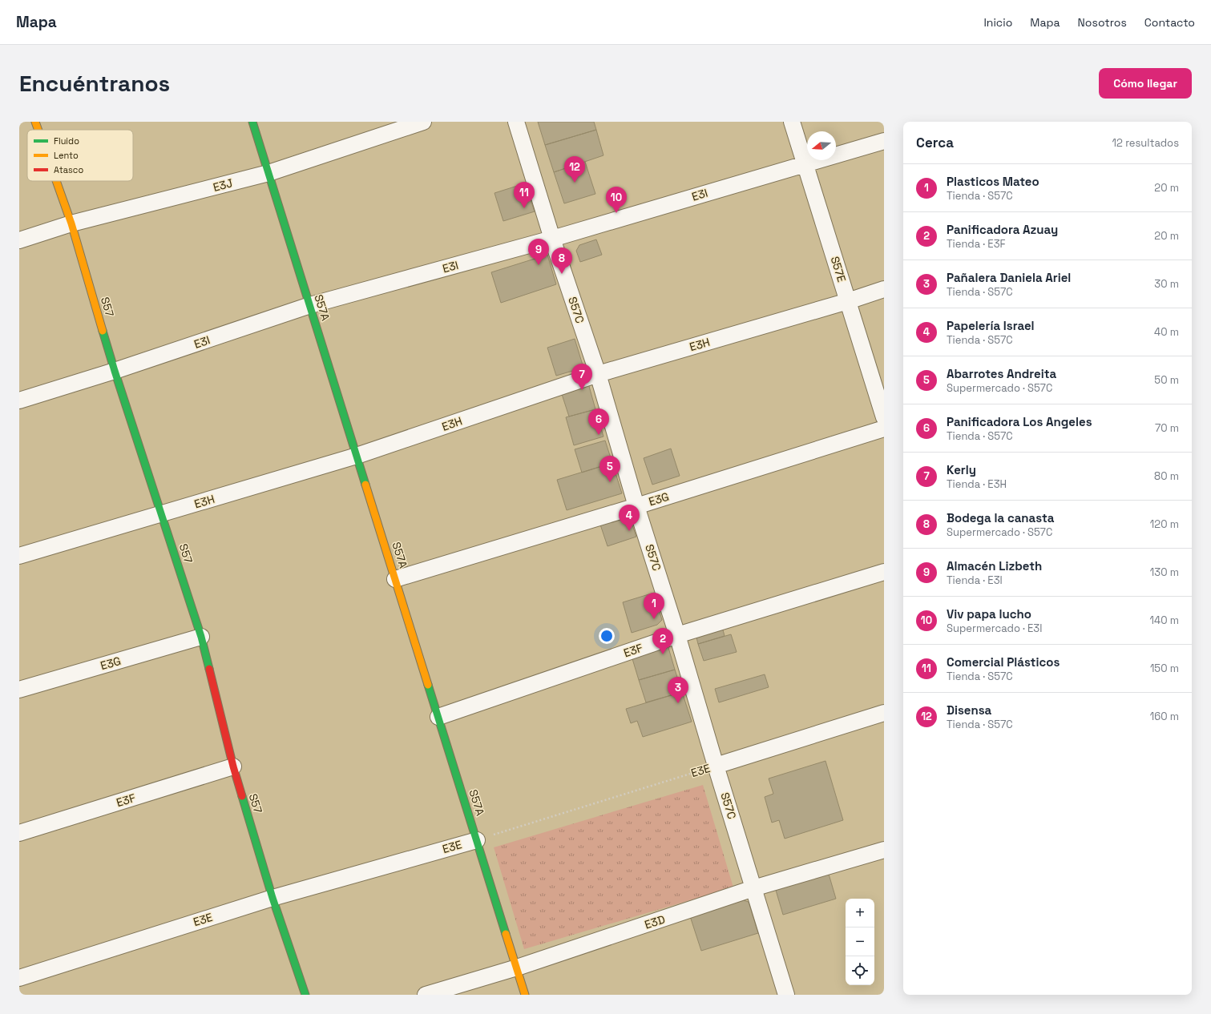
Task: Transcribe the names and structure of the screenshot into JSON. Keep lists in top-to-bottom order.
{
  "streets": {
    "street": [
      "E3J",
      "E3I",
      "S57E",
      "S57",
      "S57A",
      "S57C",
      "E3H",
      "E3G",
      "E3F",
      "E3E",
      "E3D"
    ]
  },
  "crossings": [
    ["E3J", "S57"],
    ["E3J", "S57A"],
    ["E3I", "S57E"],
    ["E3I", "S57"],
    ["E3I", "S57A"],
    ["E3I", "S57C"],
    ["S57E", "E3H"],
    ["S57", "E3H"],
    ["S57", "E3G"],
    ["S57", "E3F"],
    ["S57", "E3E"],
    ["S57A", "E3H"],
    ["S57A", "E3G"],
    ["S57A", "E3F"],
    ["S57A", "E3E"],
    ["S57A", "E3D"],
    ["S57C", "E3H"],
    ["S57C", "E3G"],
    ["S57C", "E3F"],
    ["S57C", "E3E"],
    ["S57C", "E3D"]
  ],
  "legend": ["Fluido", "Lento", "Atasco"],
  "north": "left",
  "page": {
    "header": "Mapa",
    "nav": [
      "Inicio",
      "Mapa",
      "Nosotros",
      "Contacto"
    ],
    "buttons": "Cómo llegar",
    "title": "Encuéntranos",
    "heading": ["Cerca", "12 resultados"],
    "pins": [
      "12",
      "11",
      "10",
      "9",
      "8",
      "7",
      "6",
      "5",
      "4",
      "1",
      "2",
      "3"
    ],
    "list": [
      {
        "mark": "1",
        "name": "Plasticos Mateo",
        "note": "Tienda · S57C",
        "value": "20 m"
      },
      {
        "mark": "2",
        "name": "Panificadora Azuay",
        "note": "Tienda · E3F",
        "value": "20 m"
      },
      {
        "mark": "3",
        "name": "Pañalera Daniela Ariel",
        "note": "Tienda · S57C",
        "value": "30 m"
      },
      {
        "mark": "4",
        "name": "Papelería Israel",
        "note": "Tienda · S57C",
        "value": "40 m"
      },
      {
        "mark": "5",
        "name": "Abarrotes Andreita",
        "note": "Supermercado · S57C",
        "value": "50 m"
      },
      {
        "mark": "6",
        "name": "Panificadora Los Angeles",
        "note": "Tienda · S57C",
        "value": "70 m"
      },
      {
        "mark": "7",
        "name": "Kerly",
        "note": "Tienda · E3H",
        "value": "80 m"
      },
      {
        "mark": "8",
        "name": "Bodega la canasta",
        "note": "Supermercado · S57C",
        "value": "120 m"
      },
      {
        "mark": "9",
        "name": "Almacén Lizbeth",
        "note": "Tienda · E3I",
        "value": "130 m"
      },
      {
        "mark": "10",
        "name": "Viv papa lucho",
        "note": "Supermercado · E3I",
        "value": "140 m"
      },
      {
        "mark": "11",
        "name": "Comercial Plásticos",
        "note": "Tienda · S57C",
        "value": "150 m"
      },
      {
        "mark": "12",
        "name": "Disensa",
        "note": "Tienda · S57C",
        "value": "160 m"
      }
    ],
    "map_buttons": ["+", "−"]
  }
}
